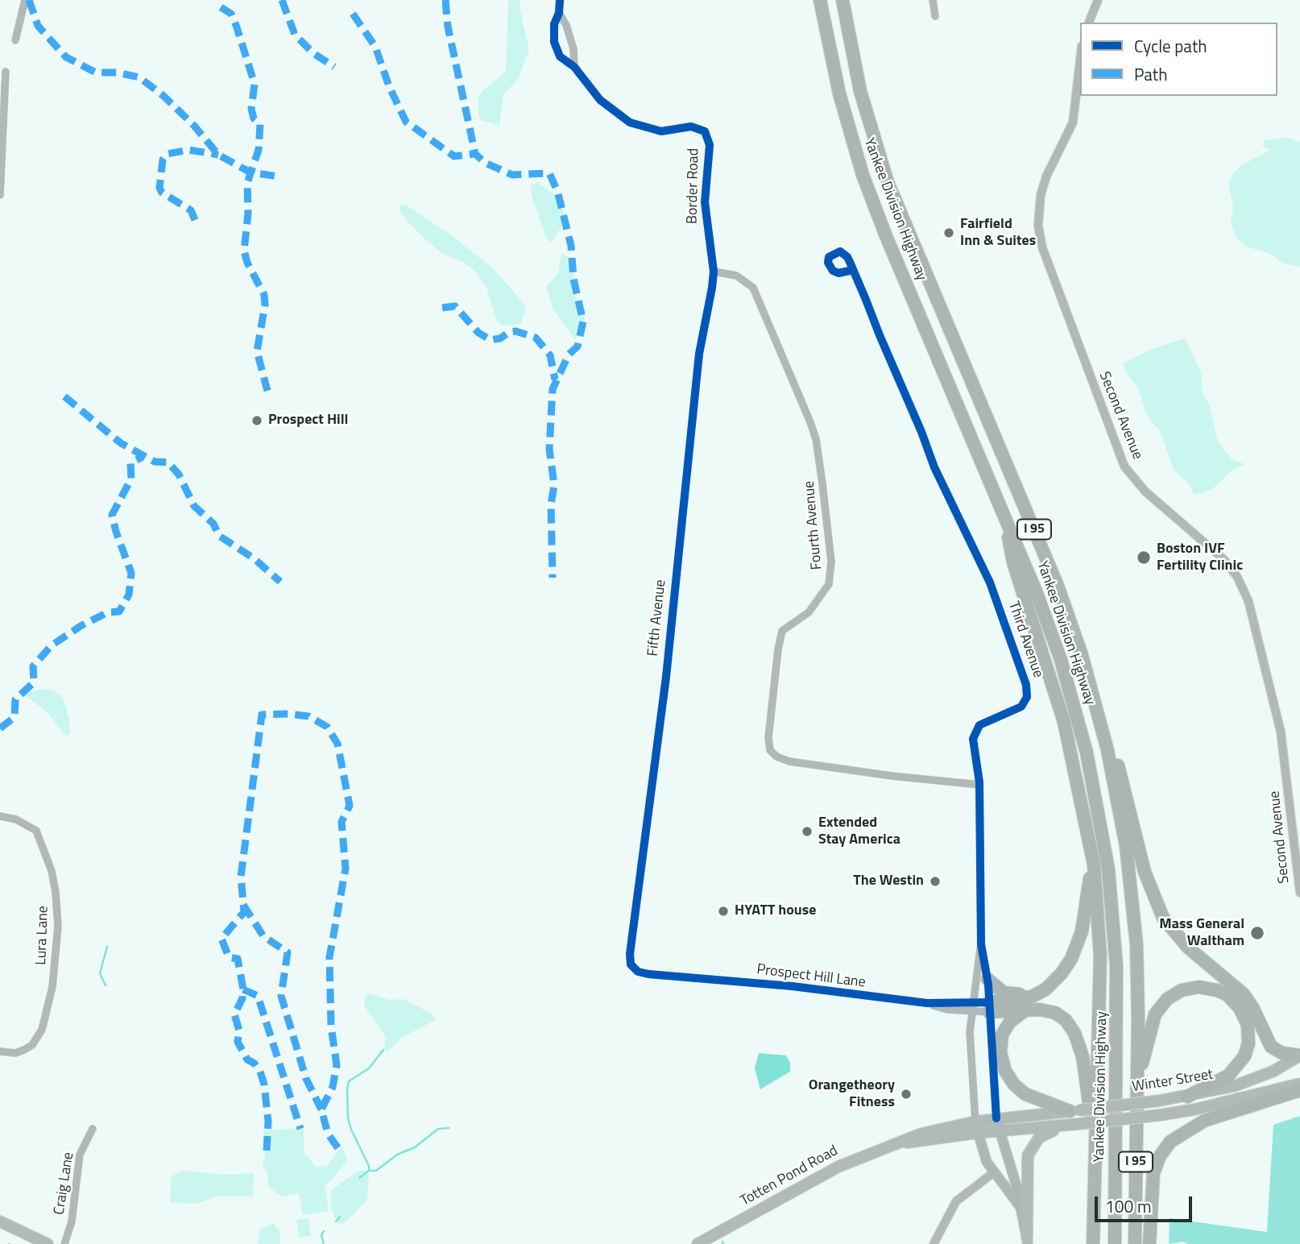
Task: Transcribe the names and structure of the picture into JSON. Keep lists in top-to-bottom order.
{
  "streets": {
    "highway": ["Yankee Division Highway", "I 95"],
    "main road": ["Winter Street", "Totten Pond Road"],
    "street": [
      "Border Road",
      "Second Avenue",
      "Fourth Avenue",
      "Fifth Avenue",
      "Third Avenue",
      "Lura Lane",
      "Prospect Hill Lane",
      "Craig Lane"
    ]
  },
  "crossings": [
    ["Border Road", "Fourth Avenue"],
    ["Border Road", "Fifth Avenue"],
    ["Fourth Avenue", "Fifth Avenue"],
    ["Fourth Avenue", "Third Avenue"],
    ["Fifth Avenue", "Prospect Hill Lane"],
    ["Third Avenue", "Prospect Hill Lane"],
    ["Third Avenue", "Winter Street"],
    ["Third Avenue", "Totten Pond Road"],
    ["Winter Street", "Totten Pond Road"]
  ],
  "places": [
    "Fairfield Inn & Suites",
    "Prospect Hill",
    "Boston IVF Fertility Clinic",
    "Extended Stay America",
    "The Westin",
    "HYATT house",
    "Mass General Waltham",
    "Orangetheory Fitness"
  ],
  "legend": ["Cycle path", "Path"],
  "scale_bar": "100 m"
}
